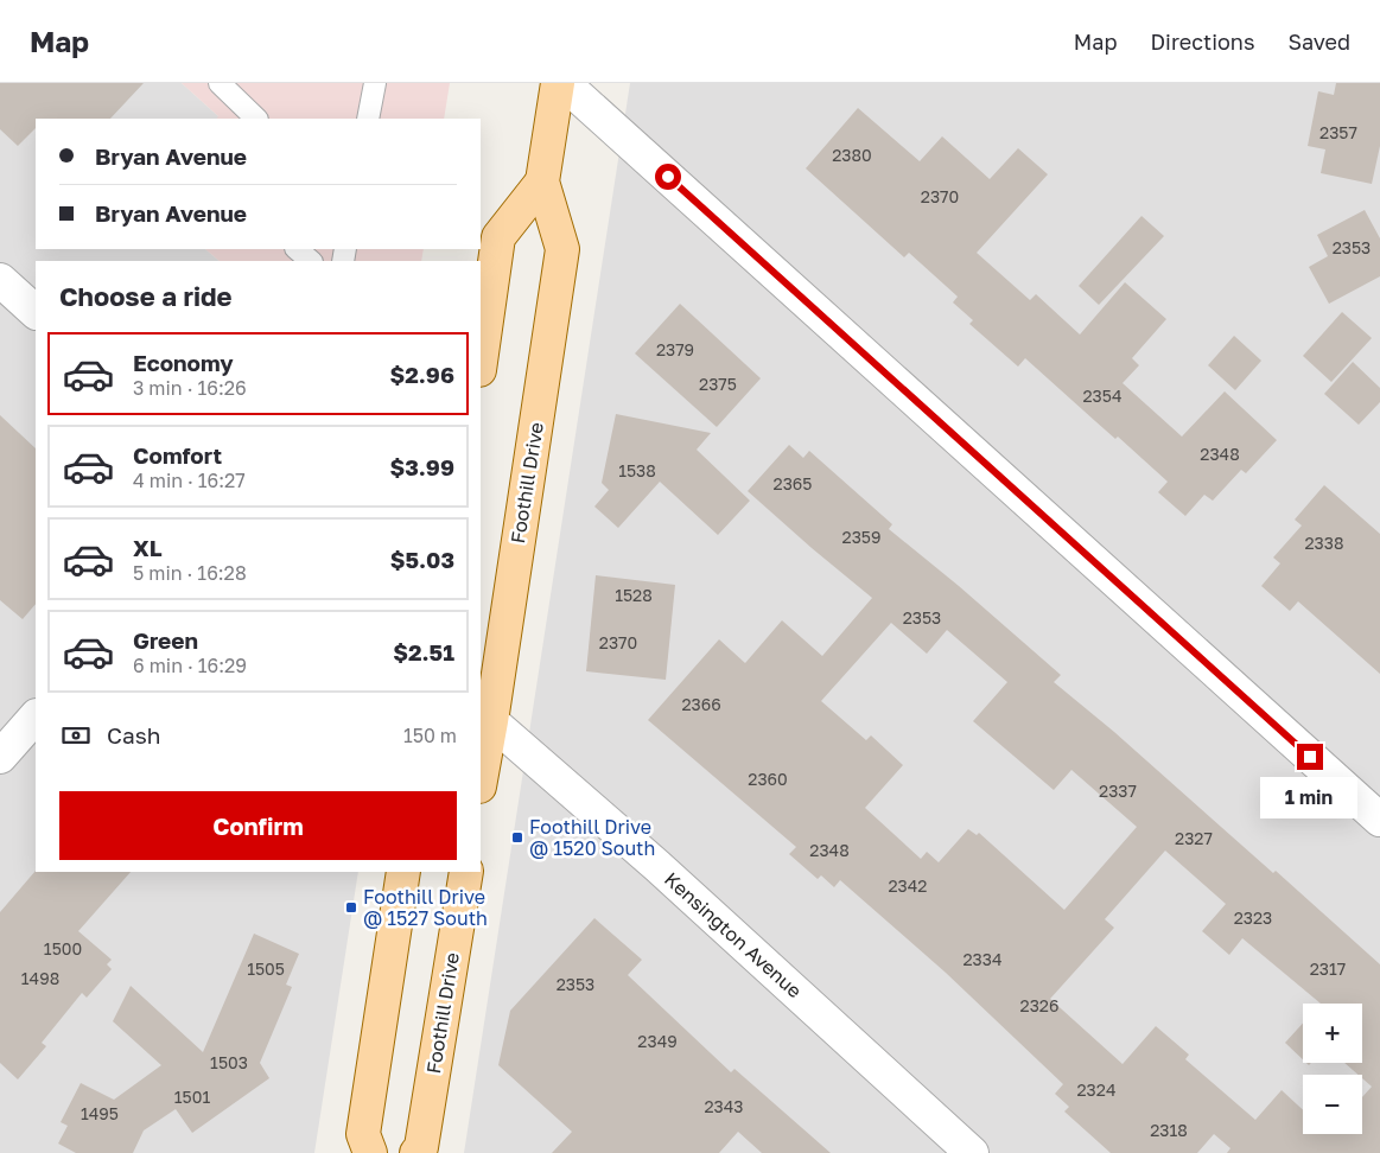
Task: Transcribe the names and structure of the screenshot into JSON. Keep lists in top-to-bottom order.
{
  "streets": {
    "main road": ["Foothill Drive"],
    "street": ["Kensington Avenue"]
  },
  "crossings": [
    ["Foothill Drive", "Kensington Avenue"]
  ],
  "places": {
    "transit": ["Foothill Drive @ 1520 South", "Foothill Drive @ 1527 South"]
  },
  "house_numbers": [
    "2357",
    "2380",
    "2370",
    "2353",
    "2379",
    "2375",
    "2354",
    "2348",
    "1538",
    "2365",
    "2359",
    "2338",
    "1528",
    "2353",
    "2370",
    "2366",
    "2360",
    "2337",
    "2327",
    "2348",
    "2342",
    "2323",
    "1500",
    "2334",
    "1505",
    "2317",
    "1498",
    "2353",
    "2326",
    "2349",
    "1503",
    "2324",
    "1501",
    "2343",
    "1495",
    "2318"
  ],
  "page": {
    "header": "Map",
    "nav": ["Map", "Directions", "Saved"],
    "banner": ["Bryan Avenue", "Bryan Avenue"],
    "heading": "Choose a ride",
    "list": [
      {
        "name": "Economy",
        "note": "3 min · 16:26",
        "value": "$2.96"
      },
      {
        "name": "Comfort",
        "note": "4 min · 16:27",
        "value": "$3.99"
      },
      {
        "name": "XL",
        "note": "5 min · 16:28",
        "value": "$5.03"
      },
      {
        "name": "Green",
        "note": "6 min · 16:29",
        "value": "$2.51"
      }
    ],
    "pay": ["Cash", "150 m"],
    "bubble": "1 min",
    "buttons": "Confirm",
    "map_buttons": ["+", "−"]
  }
}
